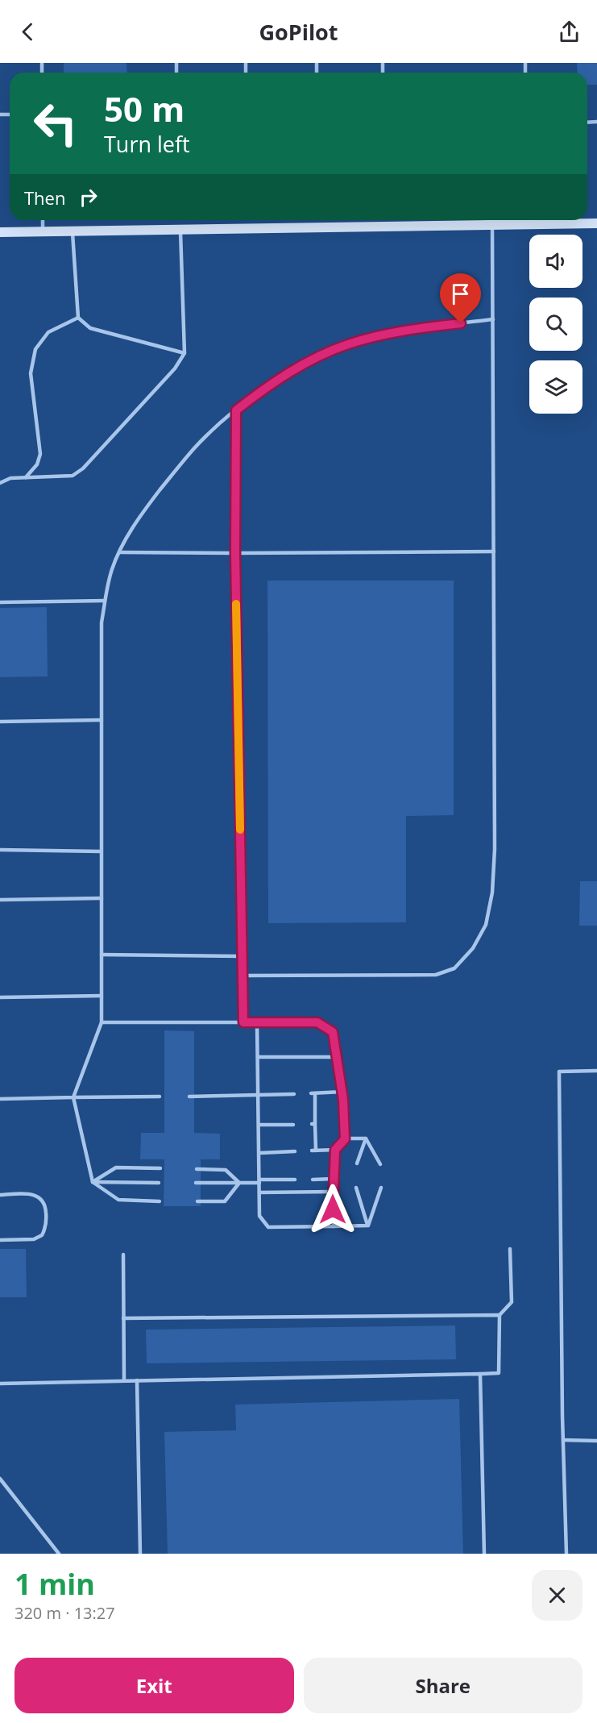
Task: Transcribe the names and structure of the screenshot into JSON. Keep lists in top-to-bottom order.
{
  "page": {
    "header": "GoPilot",
    "turn": ["50 m", "Turn left"],
    "then": "Then",
    "heading": ["1 min", "320 m · 13:27"],
    "buttons": ["Exit", "Share"]
  }
}
